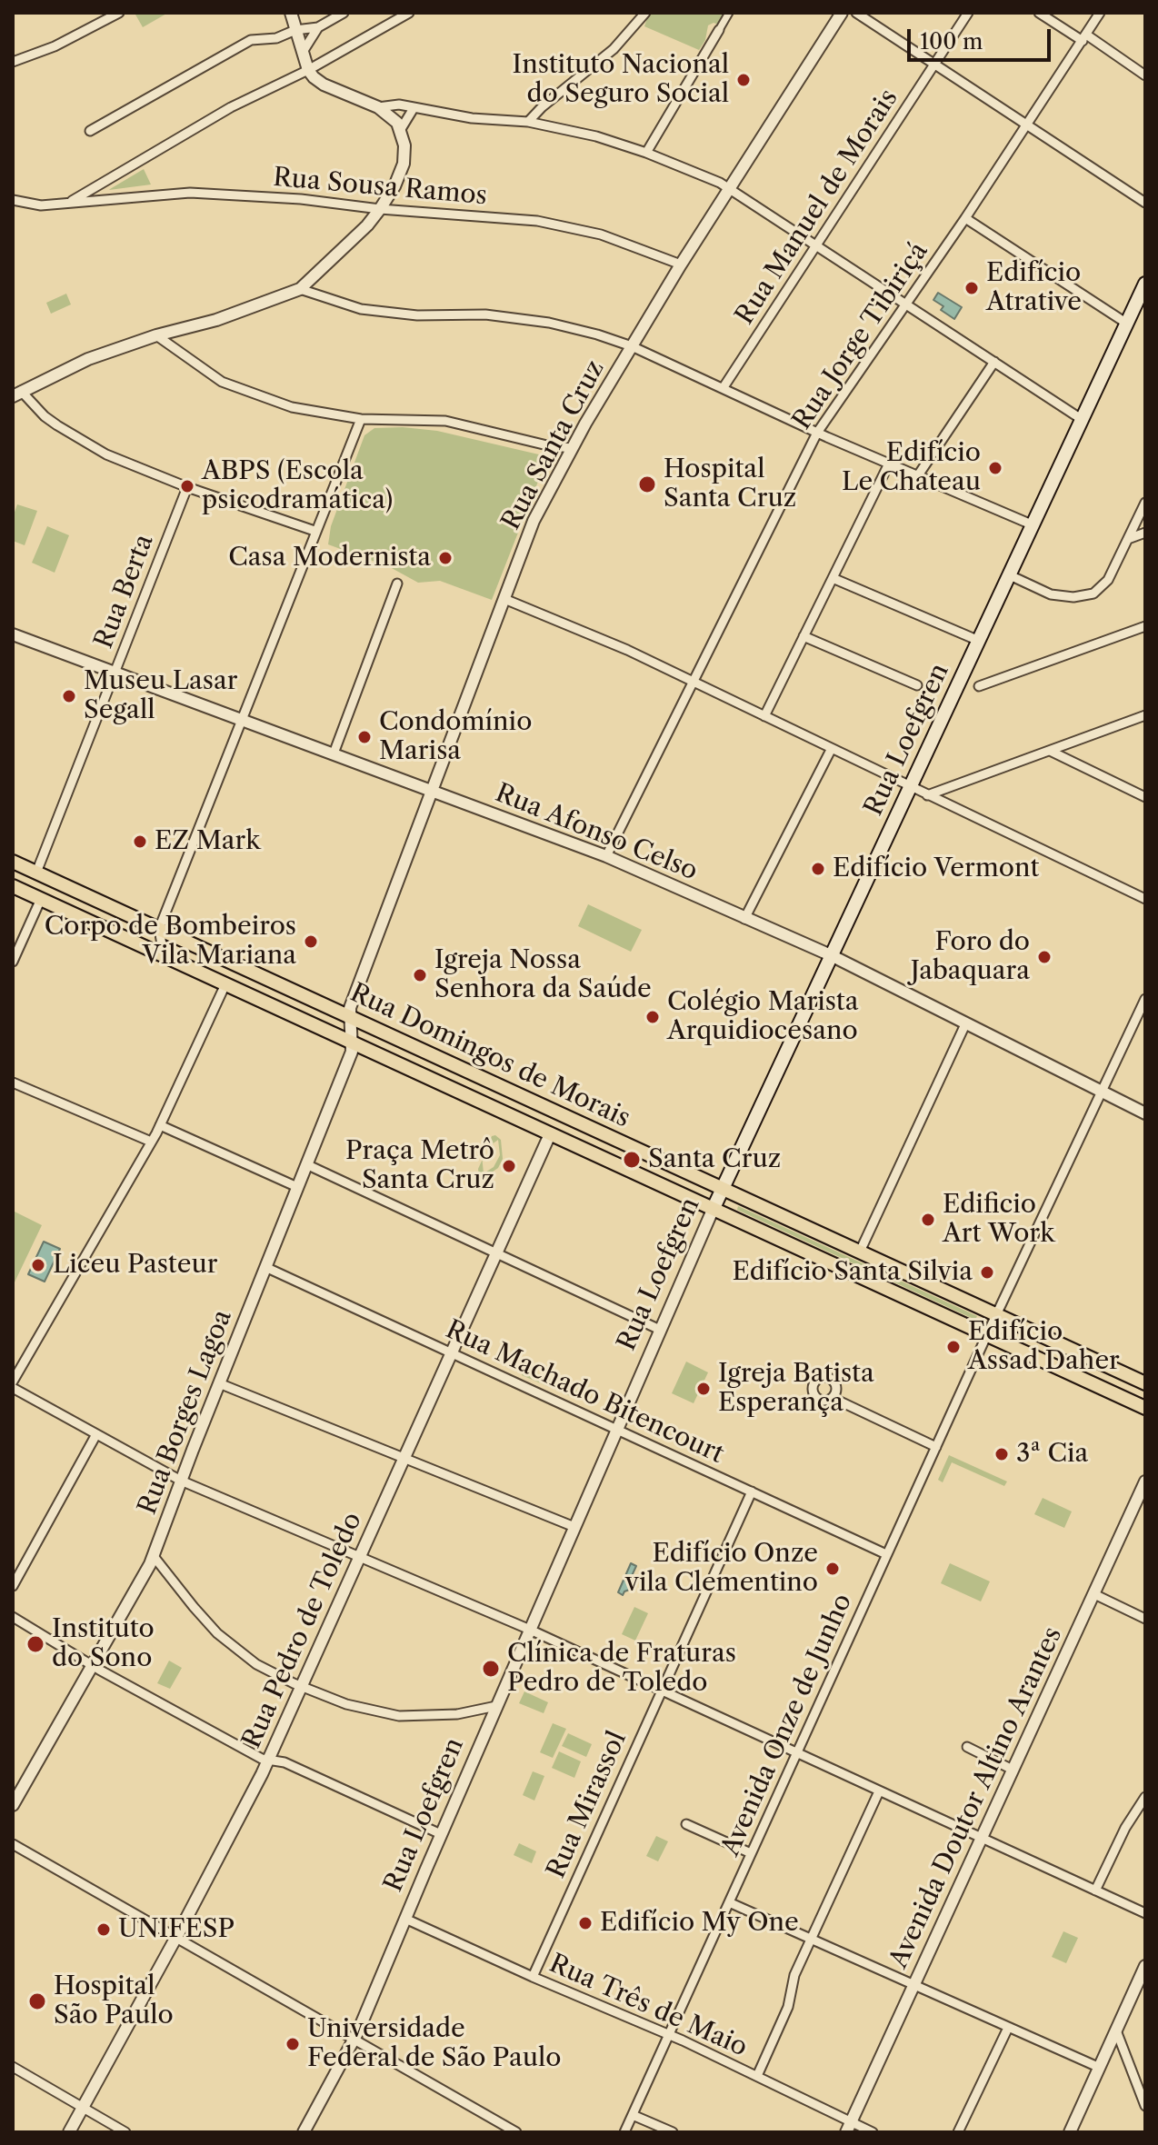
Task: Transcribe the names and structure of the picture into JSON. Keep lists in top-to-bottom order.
{
  "streets": {
    "main road": ["Rua Loefgren", "Rua Domingos de Morais"],
    "street": [
      "Rua Sousa Ramos",
      "Rua Manuel de Morais",
      "Rua Jorge Tibiriçá",
      "Rua Santa Cruz",
      "Rua Berta",
      "Rua Afonso Celso",
      "Rua Machado Bitencourt",
      "Rua Borges Lagoa",
      "Rua Pedro de Toledo",
      "Avenida Onze de Junho",
      "Avenida Doutor Altino Arantes",
      "Rua Mirassol",
      "Rua Três de Maio"
    ]
  },
  "crossings": [
    ["Rua Sousa Ramos", "Rua Santa Cruz"],
    ["Rua Jorge Tibiriçá", "Rua Afonso Celso"],
    ["Rua Santa Cruz", "Rua Afonso Celso"],
    ["Rua Santa Cruz", "Rua Domingos de Morais"],
    ["Rua Santa Cruz", "Rua Borges Lagoa"],
    ["Rua Berta", "Rua Afonso Celso"],
    ["Rua Berta", "Rua Domingos de Morais"],
    ["Rua Loefgren", "Rua Afonso Celso"],
    ["Rua Loefgren", "Rua Domingos de Morais"],
    ["Rua Loefgren", "Rua Machado Bitencourt"],
    ["Rua Loefgren", "Rua Três de Maio"],
    ["Rua Afonso Celso", "Avenida Onze de Junho"],
    ["Rua Domingos de Morais", "Rua Borges Lagoa"],
    ["Rua Domingos de Morais", "Rua Pedro de Toledo"],
    ["Rua Domingos de Morais", "Avenida Onze de Junho"],
    ["Rua Machado Bitencourt", "Rua Borges Lagoa"],
    ["Rua Machado Bitencourt", "Rua Pedro de Toledo"],
    ["Rua Machado Bitencourt", "Avenida Onze de Junho"],
    ["Rua Machado Bitencourt", "Rua Mirassol"],
    ["Avenida Onze de Junho", "Rua Três de Maio"],
    ["Avenida Doutor Altino Arantes", "Rua Três de Maio"],
    ["Rua Mirassol", "Rua Três de Maio"]
  ],
  "places": [
    "Instituto Nacional do Seguro Social",
    "Edifício Atrative",
    "Edifício Le Chateau",
    "Hospital Santa Cruz",
    "ABPS (Escola psicodramática)",
    "Casa Modernista",
    "Museu Lasar Segall",
    "Condomínio Marisa",
    "EZ Mark",
    "Edifício Vermont",
    "Corpo de Bombeiros Vila Mariana",
    "Foro do Jabaquara",
    "Igreja Nossa Senhora da Saúde",
    "Colégio Marista Arquidiocesano",
    "Santa Cruz",
    "Praça Metrô Santa Cruz",
    "Edificio Art Work",
    "Liceu Pasteur",
    "Edifício Santa Silvia",
    "Edifício Assad Daher",
    "Igreja Batista Esperança",
    "3ª Cia",
    "Edifício Onze vila Clementino",
    "Instituto do Sono",
    "Clínica de Fraturas Pedro de Toledo",
    "Edifício My One",
    "UNIFESP",
    "Hospital São Paulo",
    "Universidade Federal de São Paulo"
  ],
  "scale_bar": "100 m"
}
